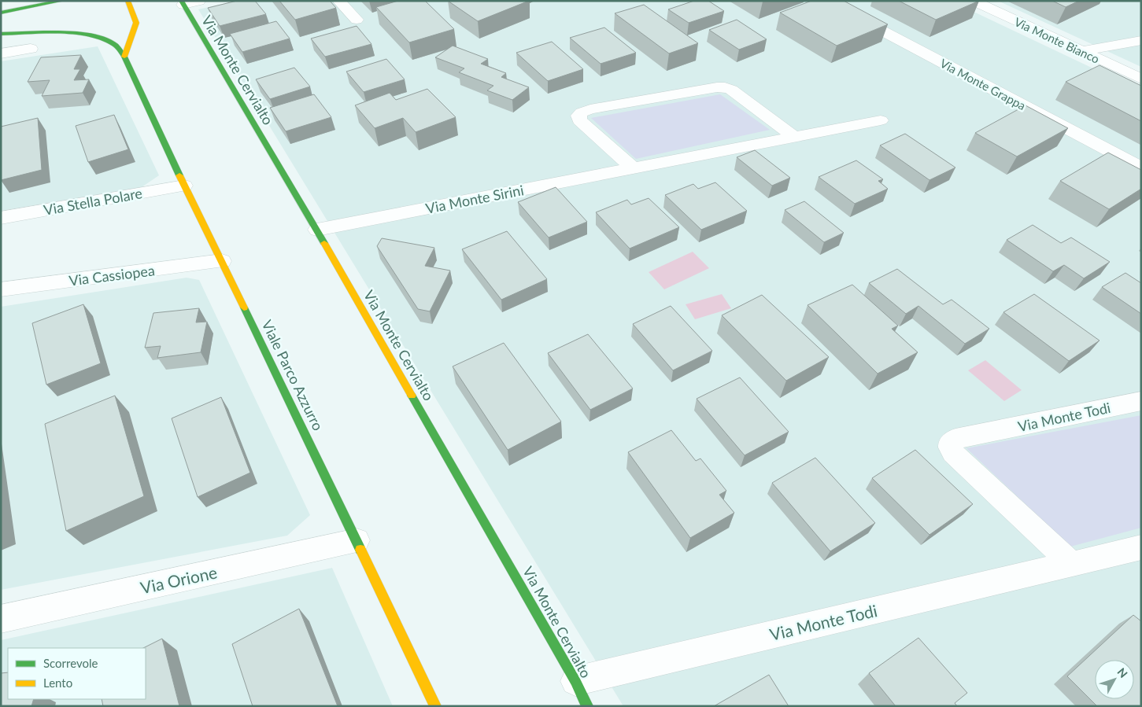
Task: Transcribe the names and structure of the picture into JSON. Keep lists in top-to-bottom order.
{
  "streets": {
    "street": [
      "Via Monte Bianco",
      "Via Monte Cervialto",
      "Via Monte Grappa",
      "Via Monte Sirini",
      "Via Stella Polare",
      "Via Cassiopea",
      "Viale Parco Azzurro",
      "Via Monte Todi",
      "Via Orione"
    ]
  },
  "crossings": [
    ["Via Monte Cervialto", "Via Monte Sirini"],
    ["Via Monte Cervialto", "Via Monte Todi"],
    ["Via Stella Polare", "Viale Parco Azzurro"],
    ["Via Cassiopea", "Viale Parco Azzurro"],
    ["Viale Parco Azzurro", "Via Orione"]
  ],
  "legend": ["Scorrevole", "Lento"],
  "north": "top right"
}
